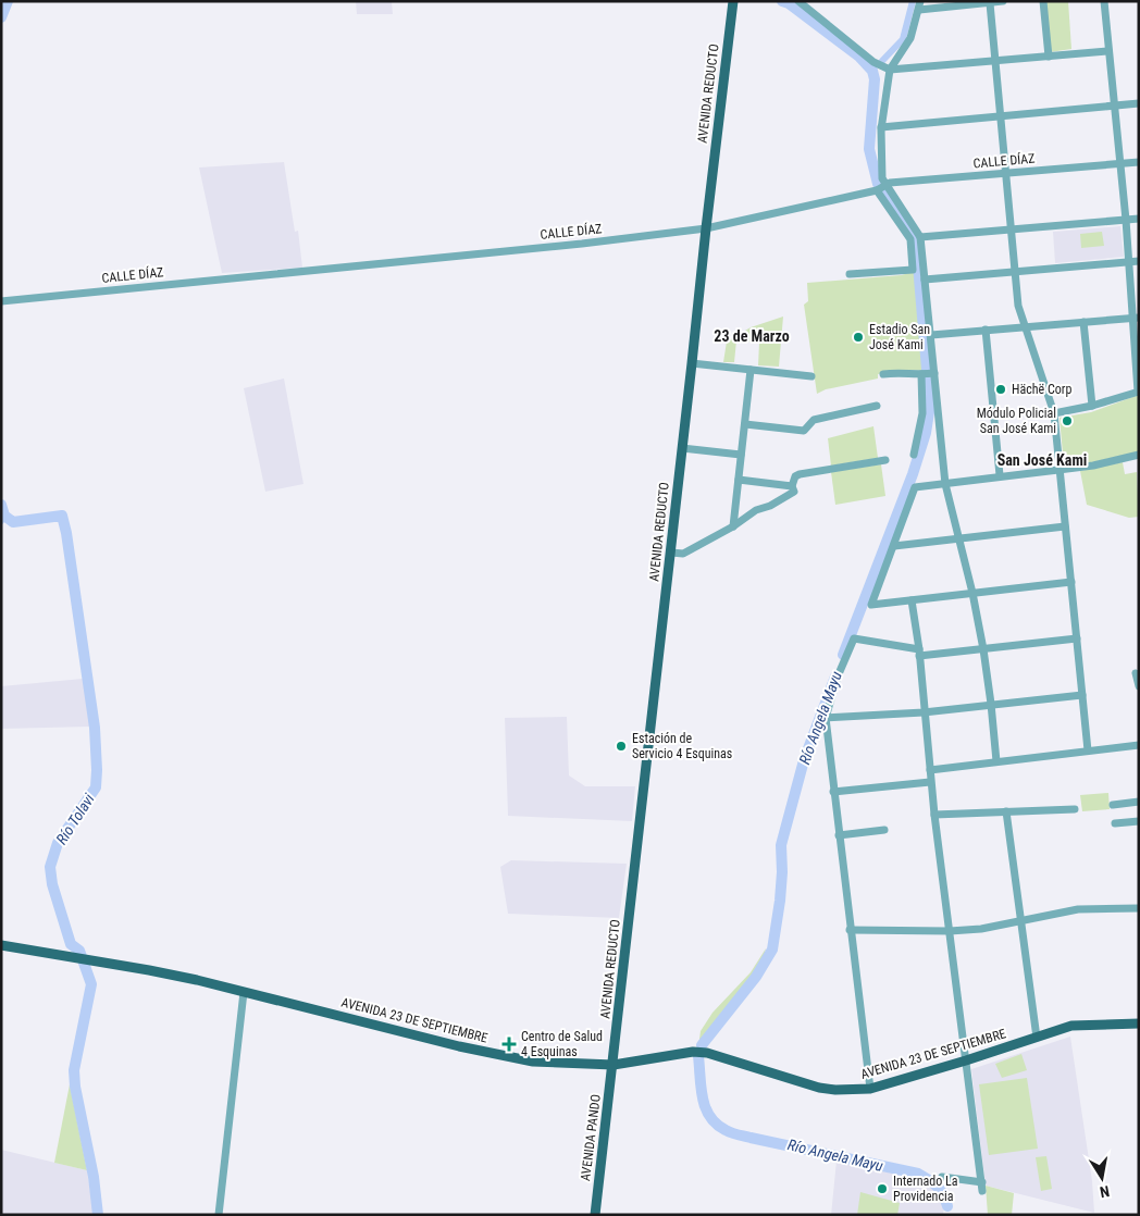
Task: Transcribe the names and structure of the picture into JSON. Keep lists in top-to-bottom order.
{
  "streets": {
    "main road": ["AVENIDA REDUCTO", "AVENIDA 23 DE SEPTIEMBRE", "AVENIDA PANDO"],
    "street": ["CALLE DÍAZ"]
  },
  "crossings": [
    ["AVENIDA REDUCTO", "CALLE DÍAZ"],
    ["AVENIDA REDUCTO", "AVENIDA 23 DE SEPTIEMBRE"],
    ["AVENIDA REDUCTO", "AVENIDA PANDO"],
    ["AVENIDA 23 DE SEPTIEMBRE", "AVENIDA PANDO"]
  ],
  "districts": ["23 de Marzo", "San José Kami"],
  "water": ["Río Angela Mayu", "Río Tolavi"],
  "places": {
    "other": [
      "Estadio San José Kami",
      "Hächë Corp",
      "Módulo Policial San José Kami",
      "Estación de Servicio 4 Esquinas",
      "Internado La Providencia"
    ],
    "health": ["Centro de Salud 4 Esquinas"]
  },
  "north": "bottom"
}
